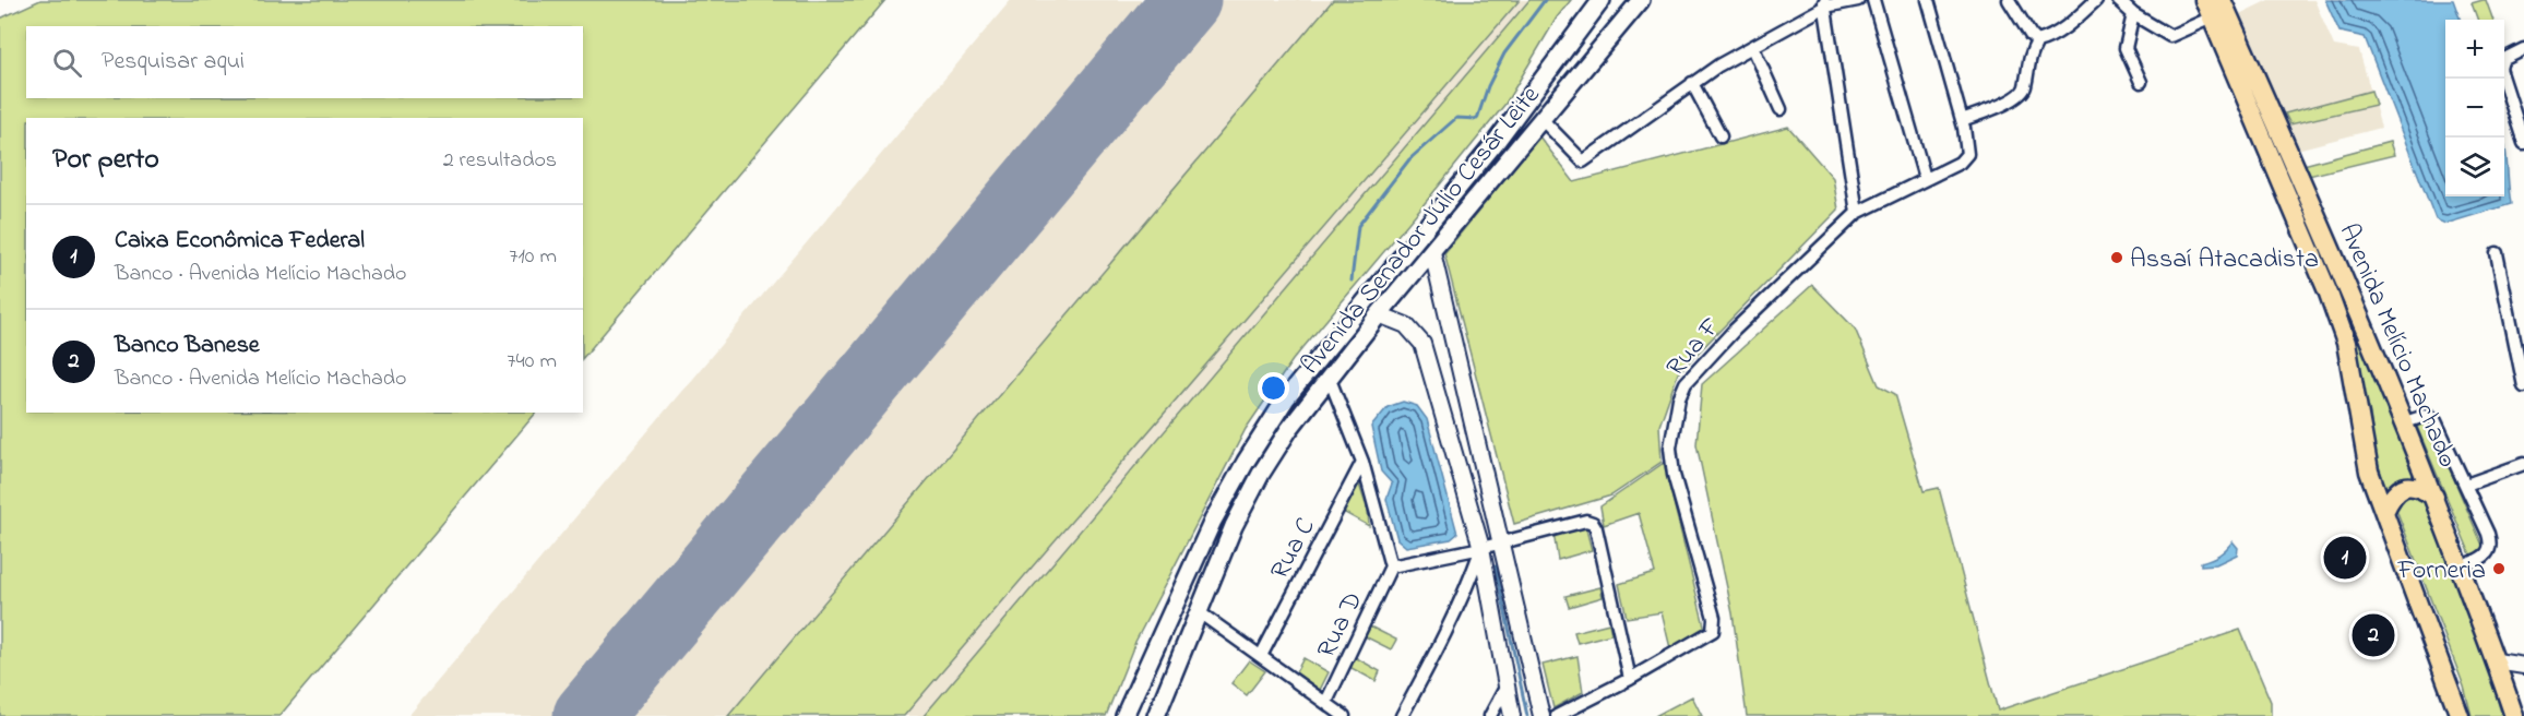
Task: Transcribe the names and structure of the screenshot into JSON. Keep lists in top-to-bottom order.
{
  "streets": {
    "main road": ["Avenida Senador Júlio Cesár Leite", "Avenida Melício Machado"],
    "street": ["Rua F", "Rua C", "Rua D"]
  },
  "places": ["Assaí Atacadista", "Forneria"],
  "page": {
    "map_buttons": ["+", "−"],
    "search": "Pesquisar aqui",
    "heading": ["Por perto", "2 resultados"],
    "list": [
      {
        "mark": "1",
        "name": "Caixa Econômica Federal",
        "note": "Banco · Avenida Melício Machado",
        "value": "710 m"
      },
      {
        "mark": "2",
        "name": "Banco Banese",
        "note": "Banco · Avenida Melício Machado",
        "value": "740 m"
      }
    ],
    "pins": ["1", "2"]
  }
}
